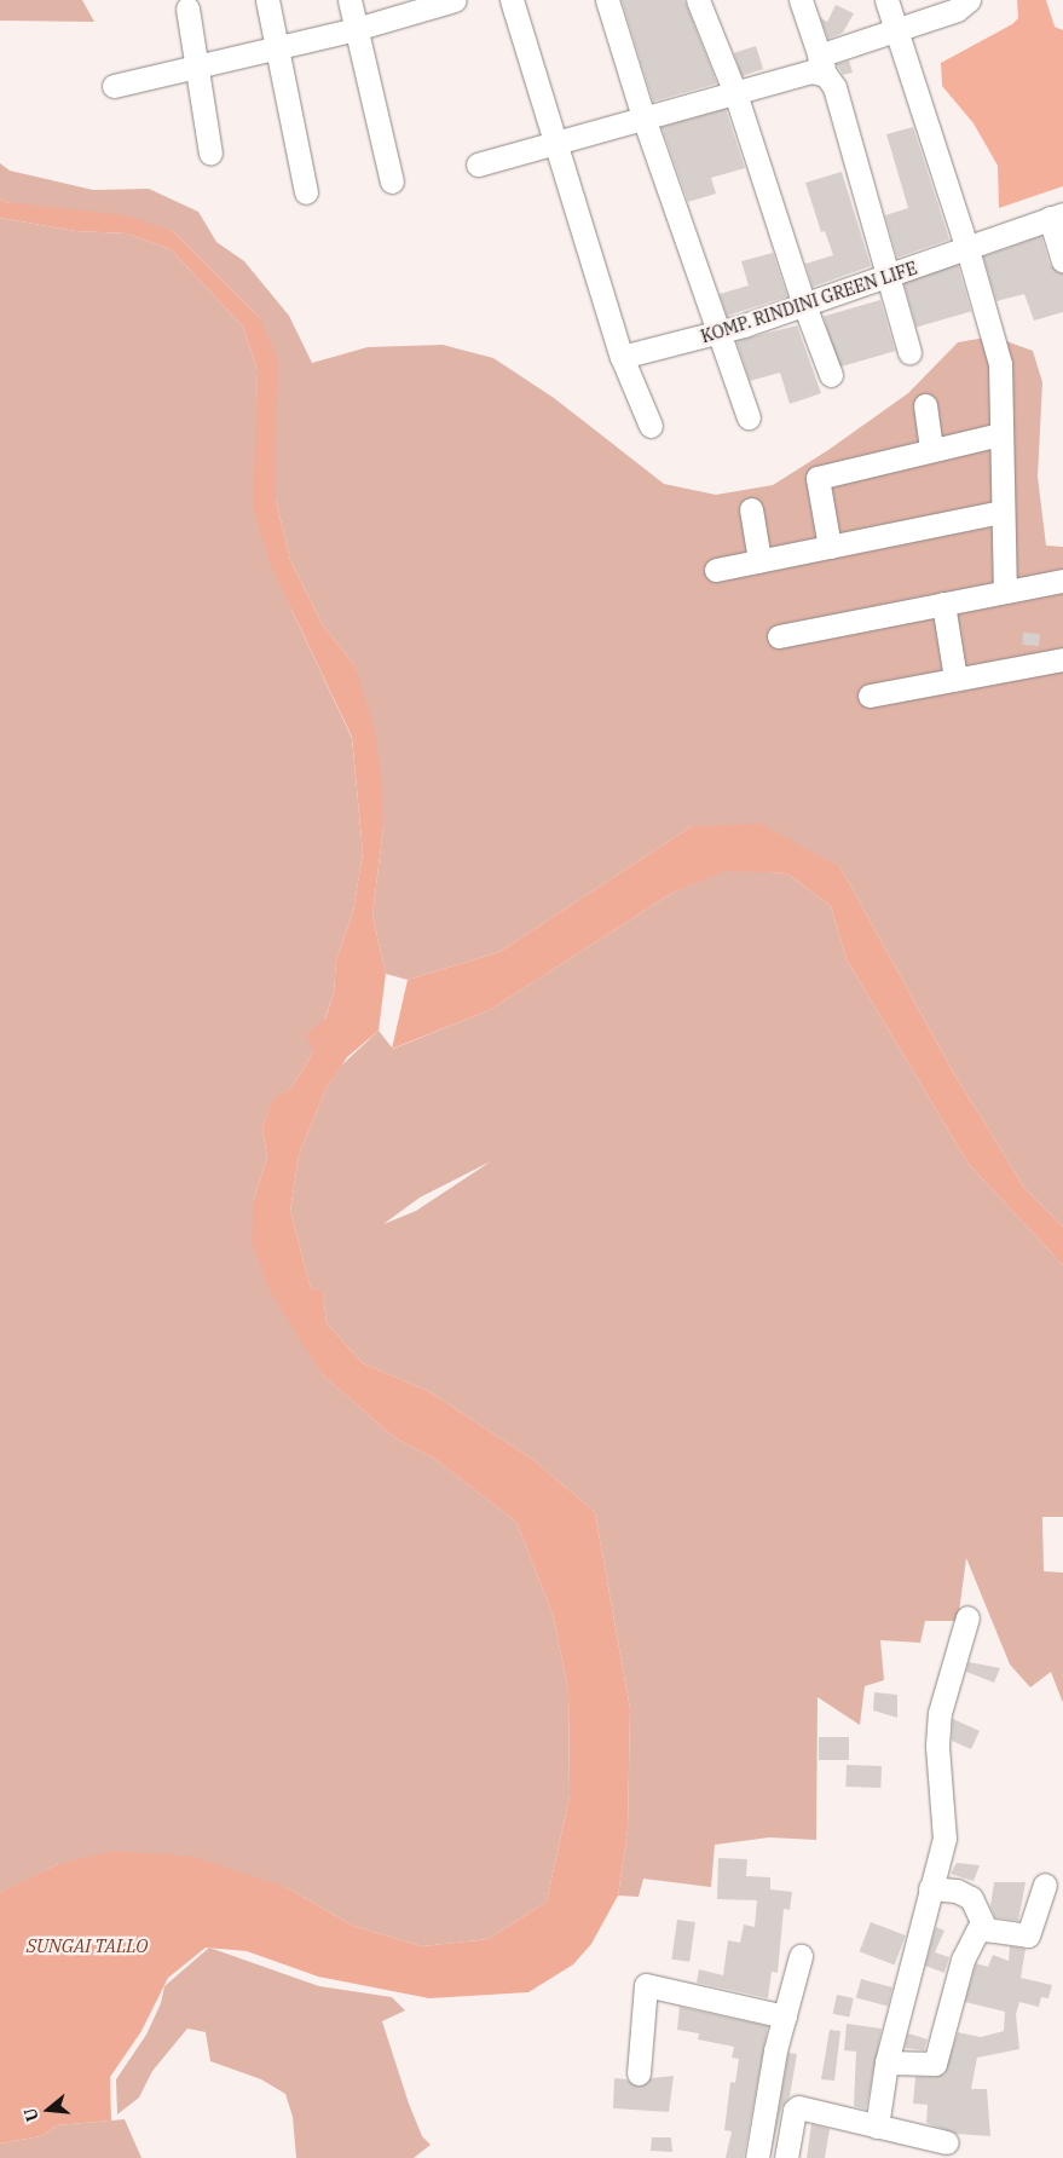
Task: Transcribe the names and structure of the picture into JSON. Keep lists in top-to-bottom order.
{
  "streets": {
    "street": ["KOMP. RINDINI GREEN LIFE"]
  },
  "water": ["SUNGAI TALLO"],
  "north": "left"
}
